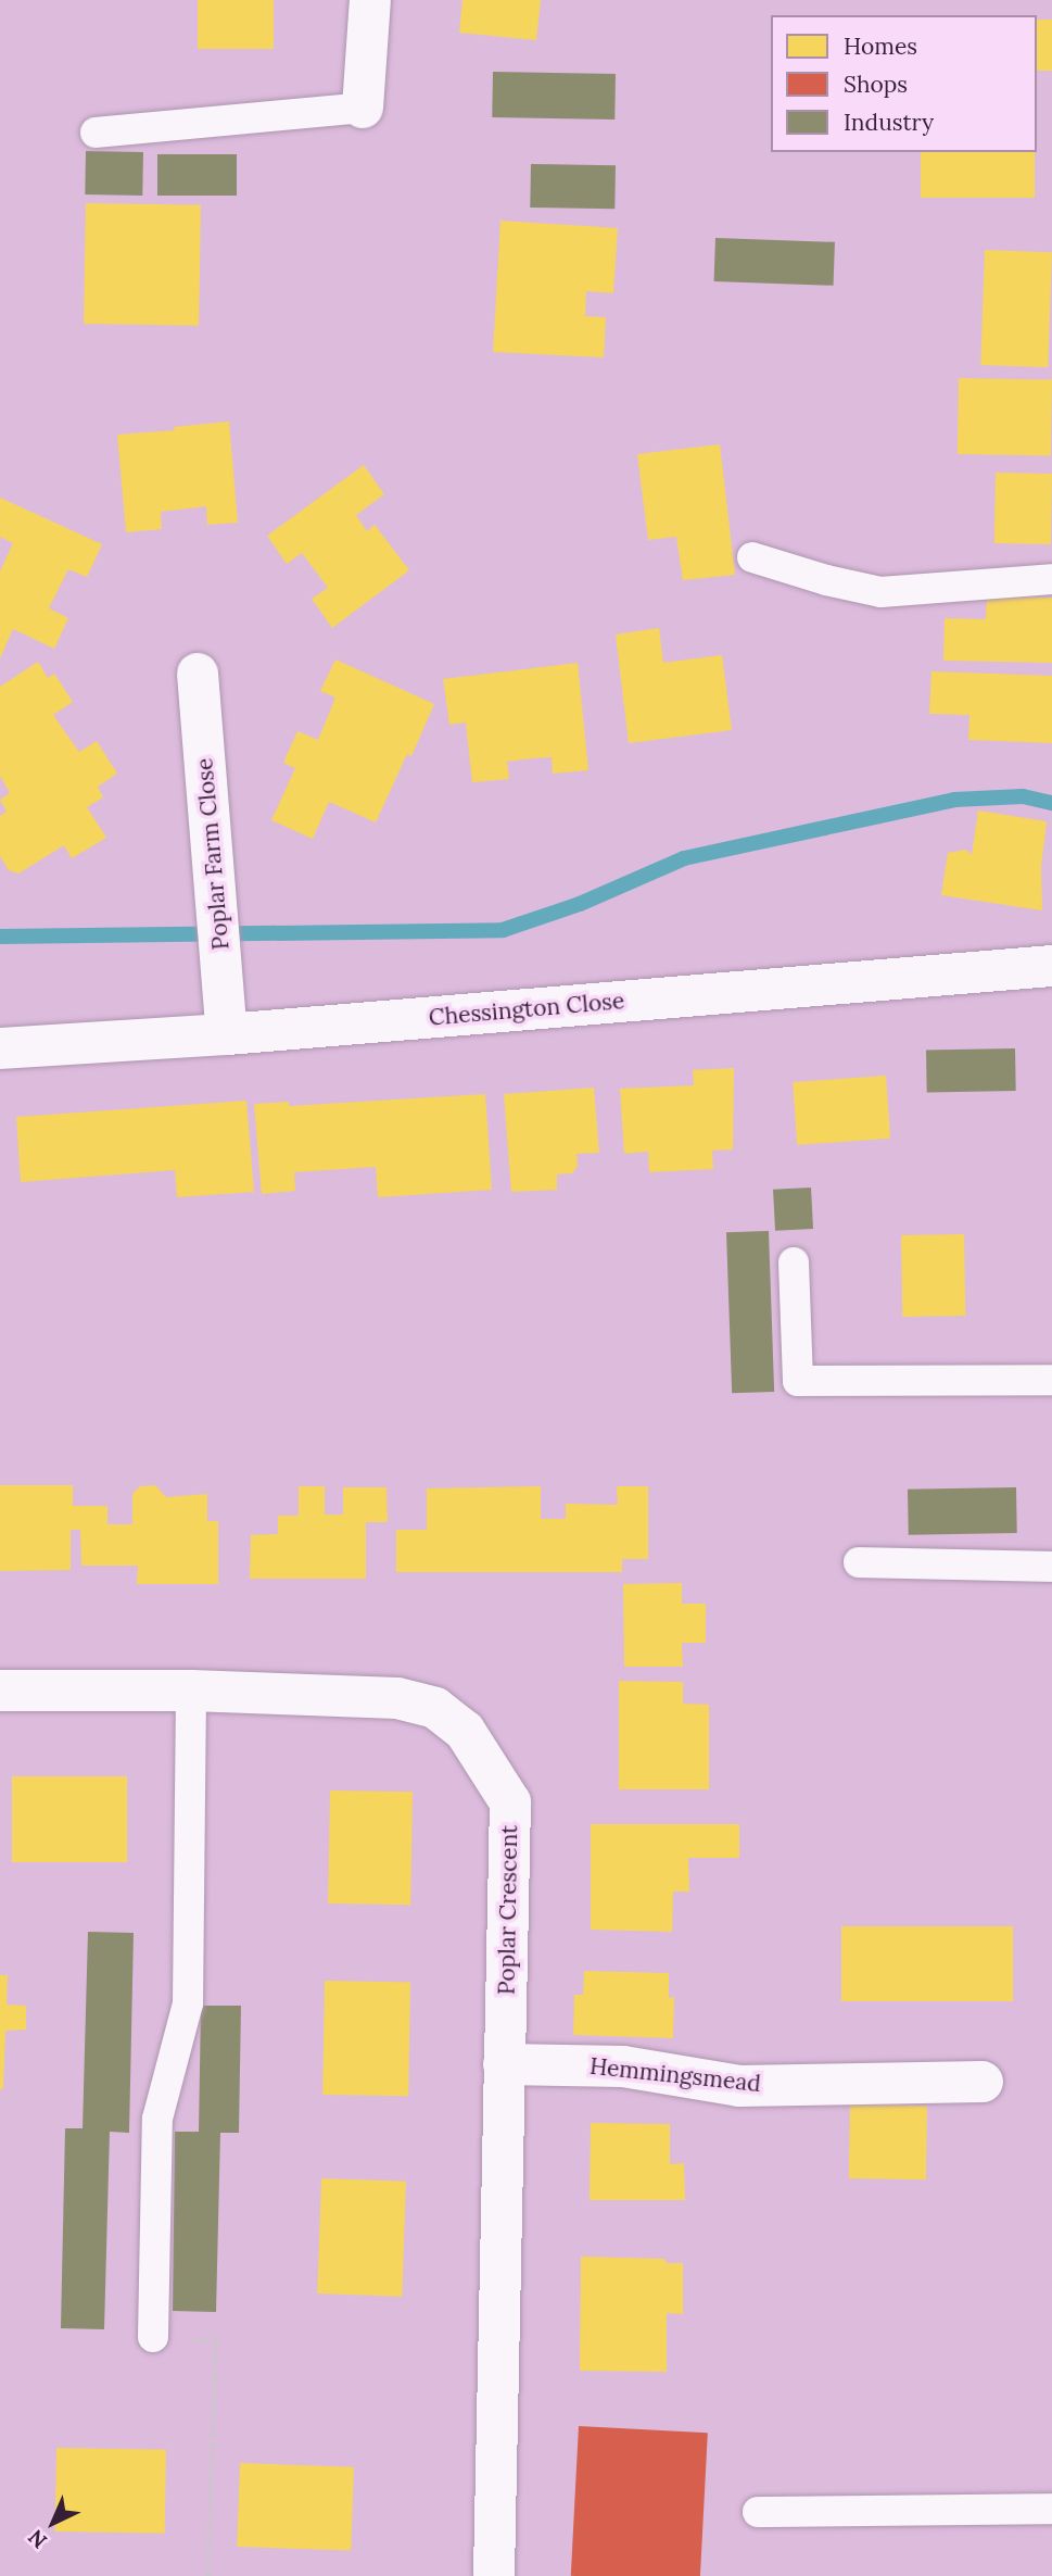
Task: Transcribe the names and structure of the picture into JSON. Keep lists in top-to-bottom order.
{
  "streets": {
    "street": [
      "Poplar Farm Close",
      "Chessington Close",
      "Poplar Crescent",
      "Hemmingsmead"
    ]
  },
  "crossings": [
    ["Poplar Farm Close", "Chessington Close"],
    ["Poplar Crescent", "Hemmingsmead"]
  ],
  "legend": ["Homes", "Shops", "Industry"],
  "north": "bottom left"
}
